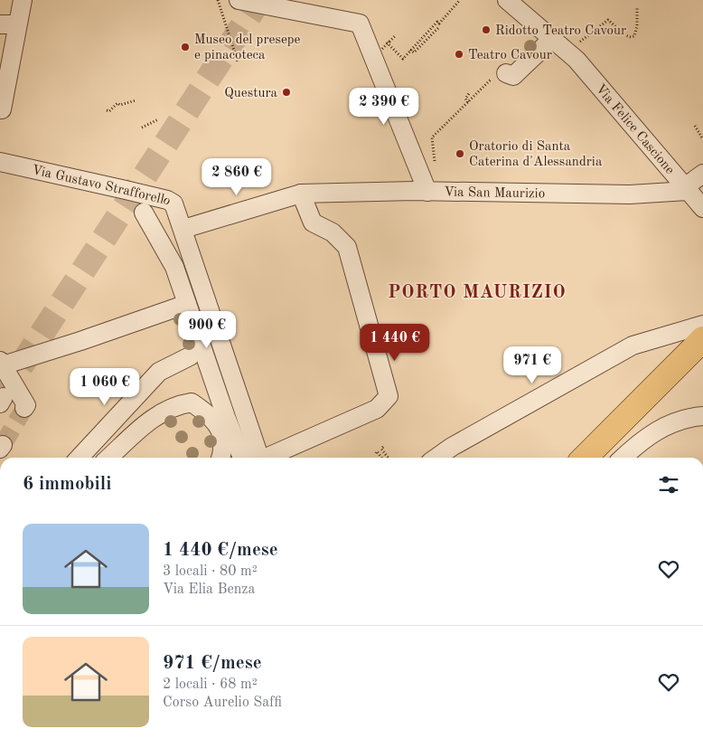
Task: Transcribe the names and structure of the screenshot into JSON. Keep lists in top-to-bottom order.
{
  "streets": {
    "street": ["Via Felice Cascione", "Via Gustavo Strafforello", "Via San Maurizio"]
  },
  "crossings": [
    ["Via Felice Cascione", "Via San Maurizio"],
    ["Via Gustavo Strafforello", "Via San Maurizio"]
  ],
  "districts": ["PORTO MAURIZIO"],
  "places": [
    "Ridotto Teatro Cavour",
    "Museo del presepe e pinacoteca",
    "Teatro Cavour",
    "Questura",
    "Oratorio di Santa Caterina d'Alessandria"
  ],
  "page": {
    "price": [
      "2 390 €",
      "2 860 €",
      "900 €",
      "1 440 €",
      "971 €",
      "1 060 €"
    ],
    "heading": "6 immobili",
    "list": [
      {
        "name": "1 440 €/mese",
        "note": "3 locali · 80 m² · Via Elia Benza"
      },
      {
        "name": "971 €/mese",
        "note": "2 locali · 68 m² · Corso Aurelio Saffi"
      }
    ]
  }
}
